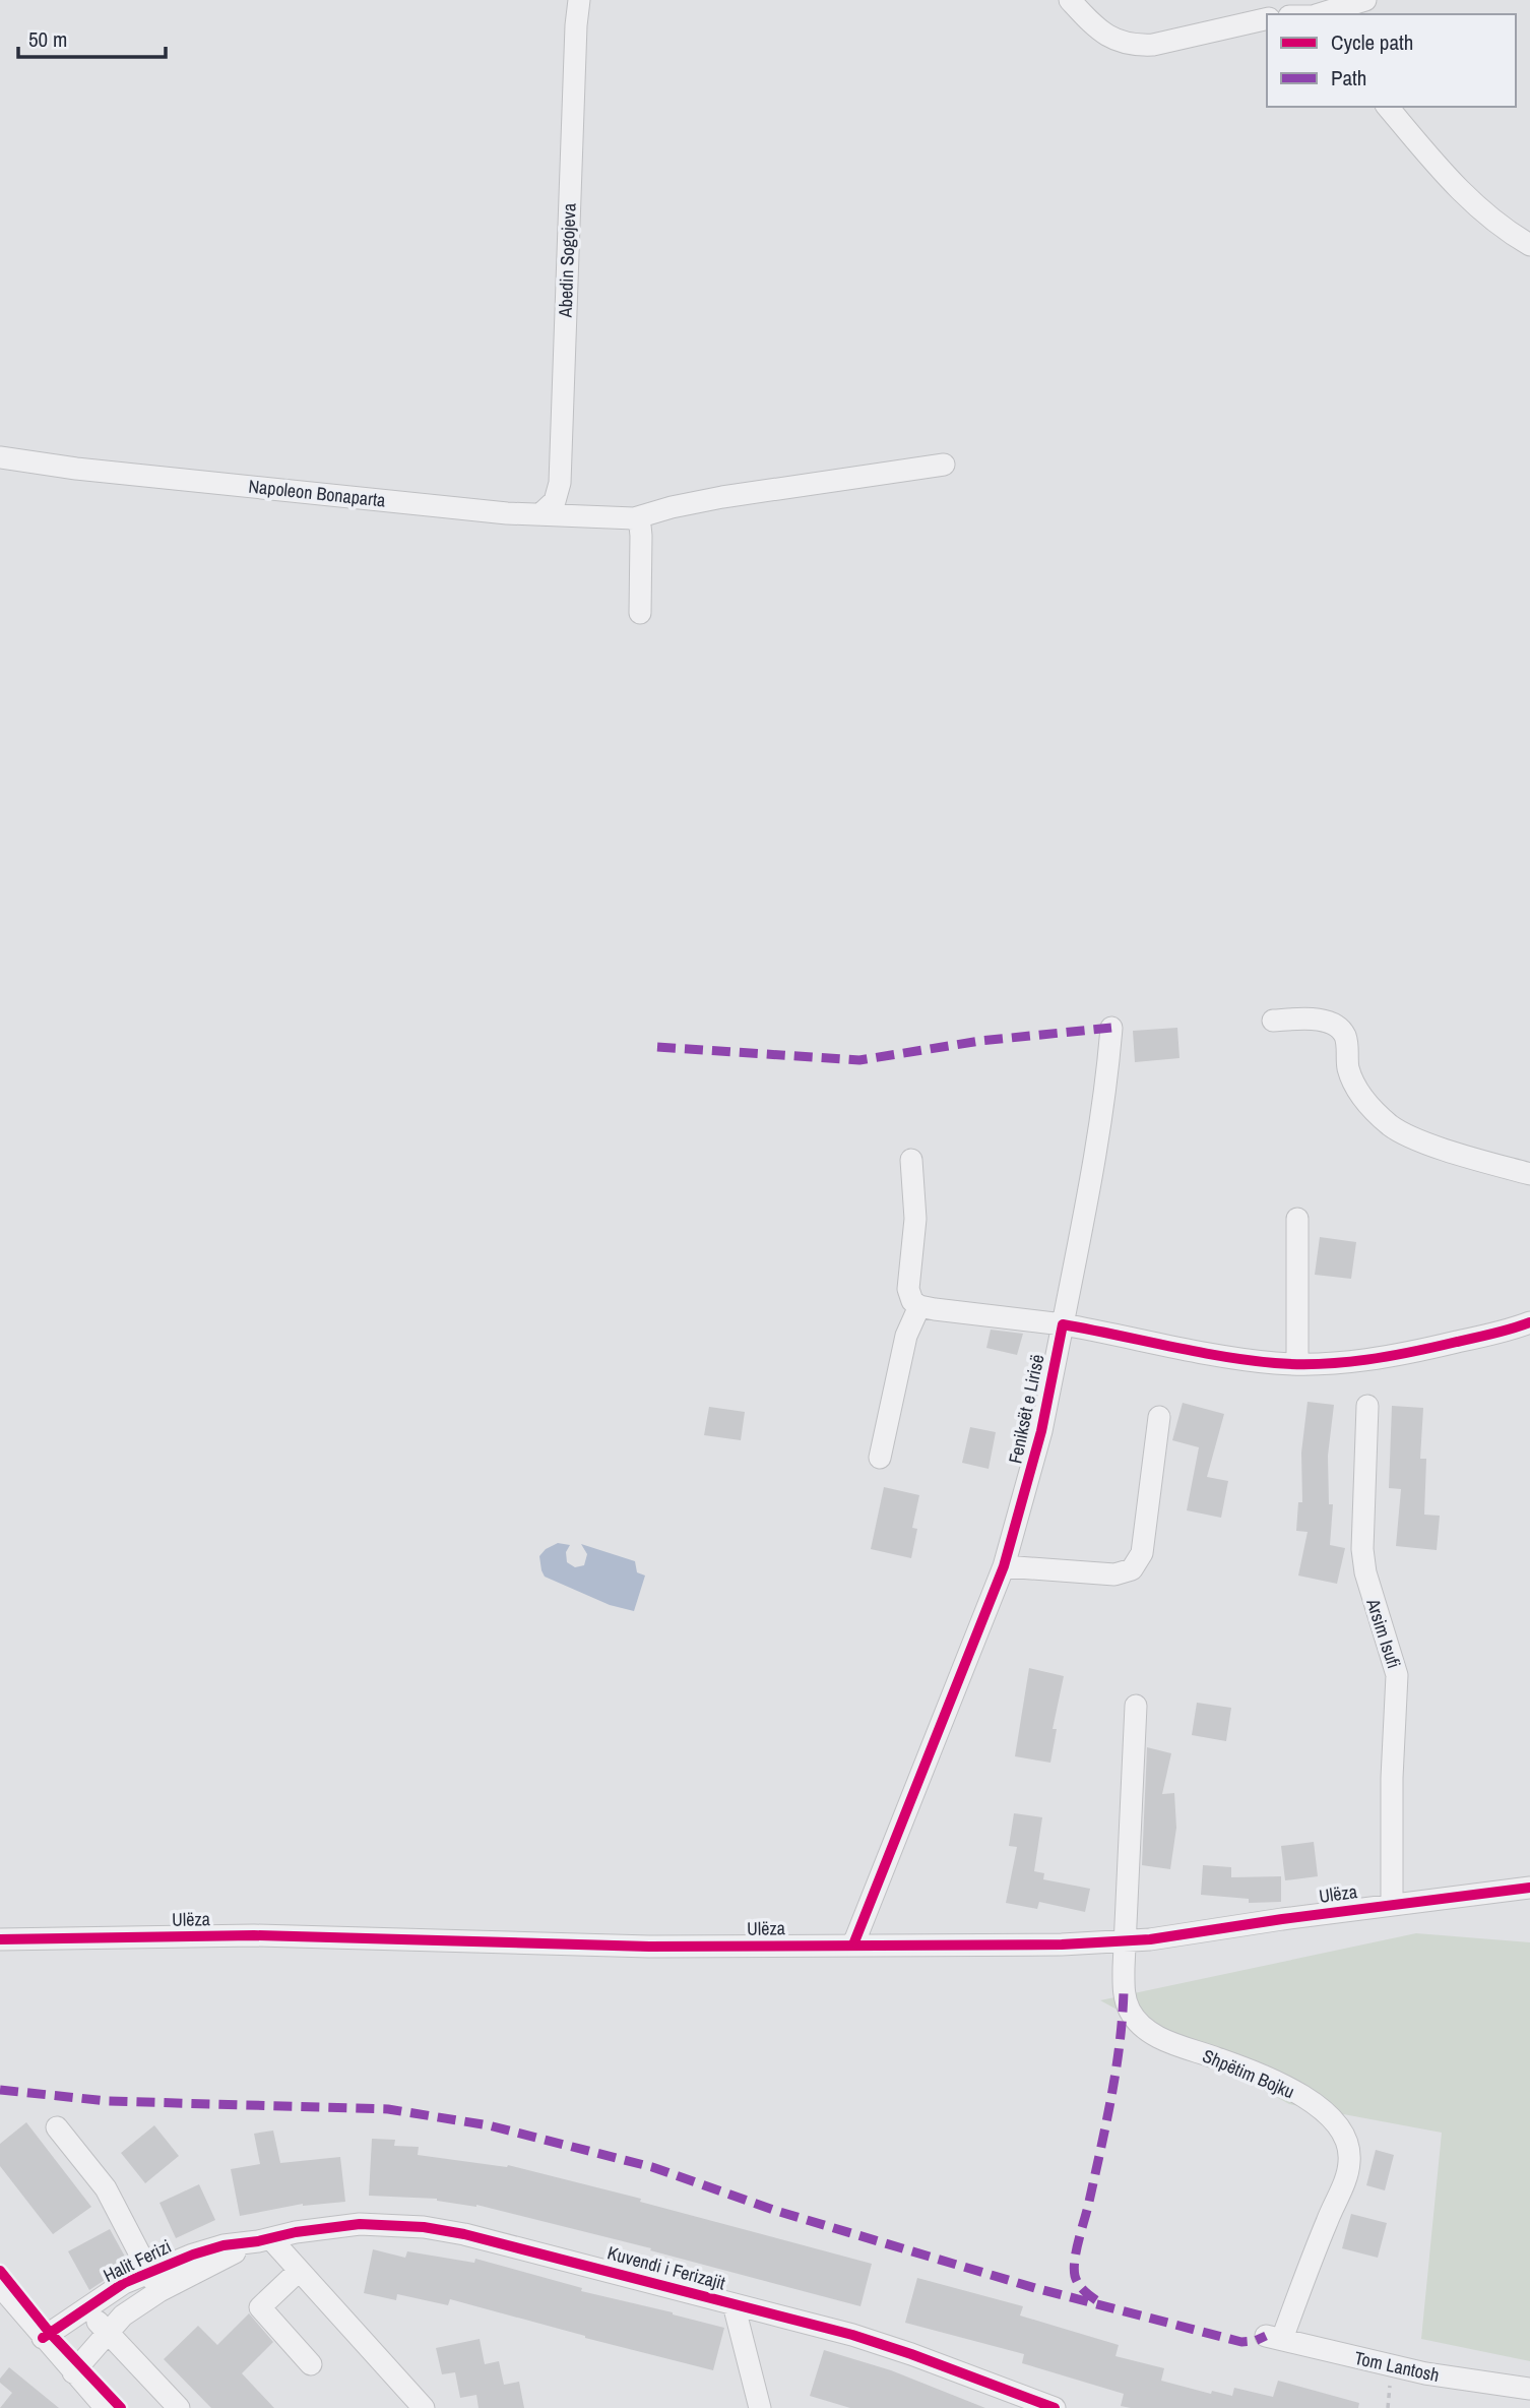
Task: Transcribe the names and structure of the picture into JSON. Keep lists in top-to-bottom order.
{
  "streets": {
    "street": [
      "Abedin Sogojeva",
      "Napoleon Bonaparta",
      "Feniksët e Lirisë",
      "Arsim Isufi",
      "Ulëza",
      "Shpëtim Bojku",
      "Halit Ferizi",
      "Kuvendi i Ferizajit",
      "Tom Lantosh"
    ]
  },
  "crossings": [
    ["Abedin Sogojeva", "Napoleon Bonaparta"],
    ["Feniksët e Lirisë", "Ulëza"],
    ["Arsim Isufi", "Ulëza"],
    ["Ulëza", "Shpëtim Bojku"],
    ["Shpëtim Bojku", "Tom Lantosh"],
    ["Halit Ferizi", "Kuvendi i Ferizajit"]
  ],
  "legend": ["Cycle path", "Path"],
  "scale_bar": "50 m"
}
